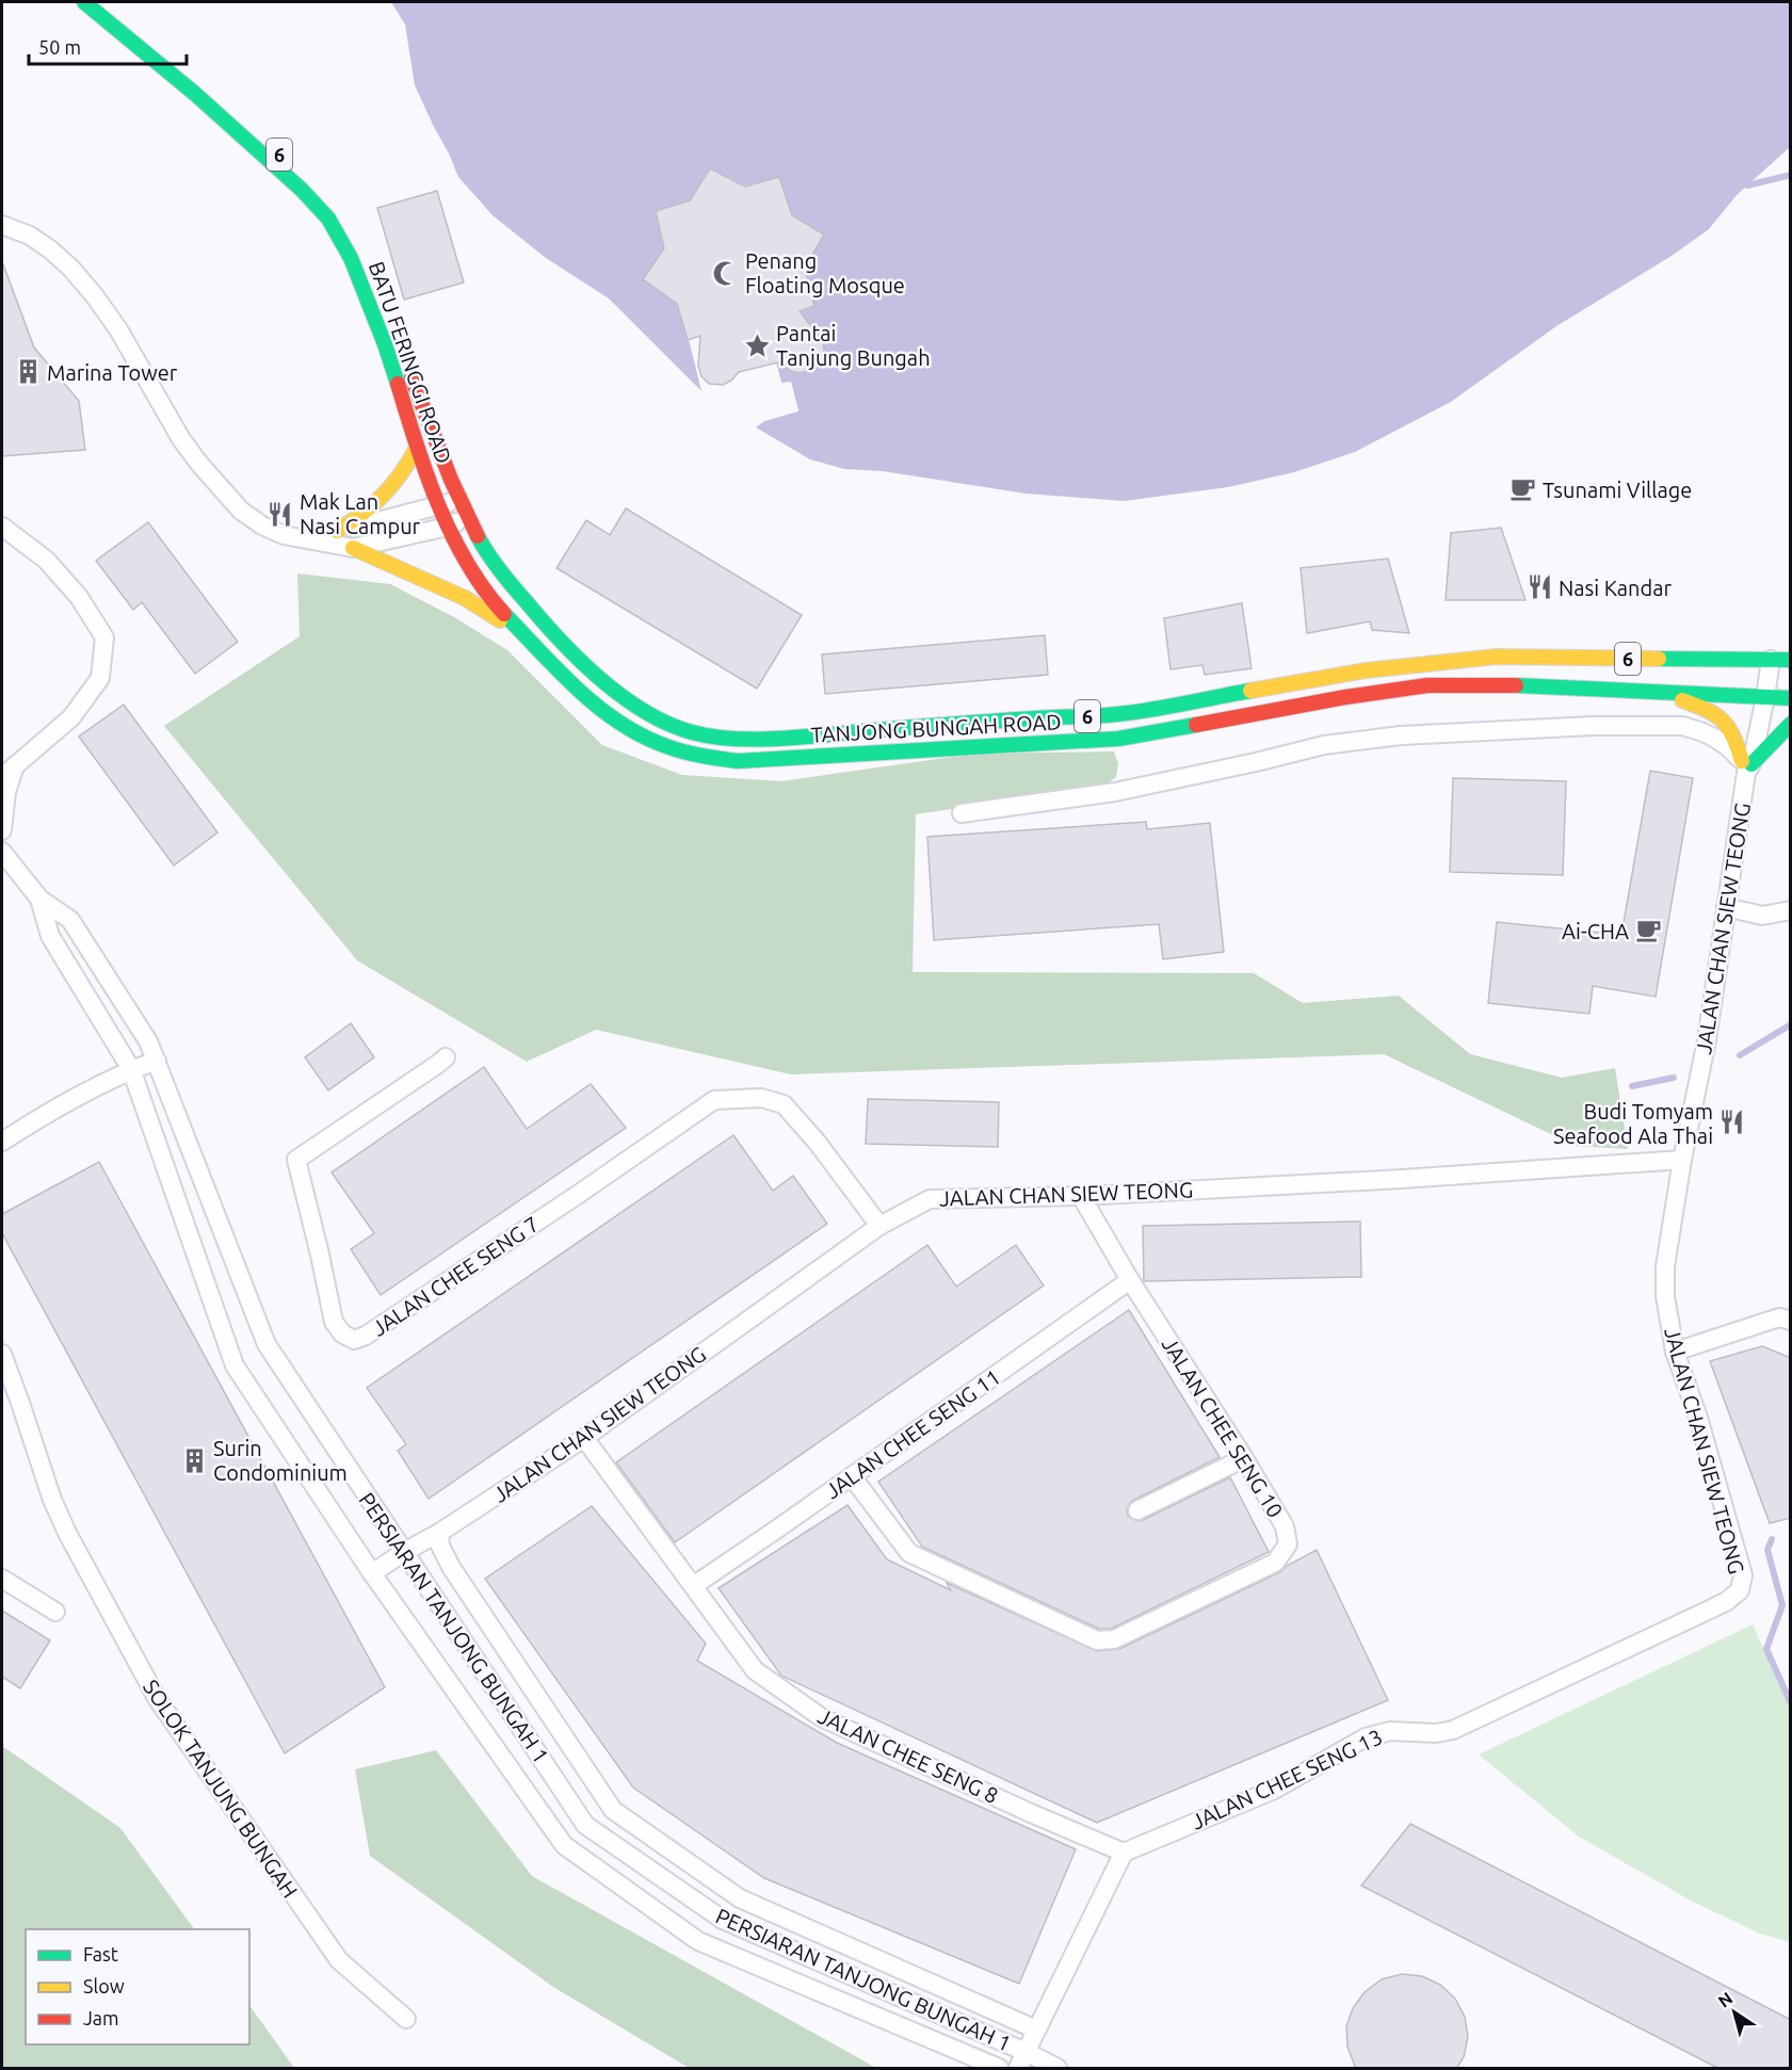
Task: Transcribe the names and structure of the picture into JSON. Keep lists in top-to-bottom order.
{
  "streets": {
    "main road": ["6", "BATU FERINGGI ROAD", "TANJONG BUNGAH ROAD"],
    "street": [
      "JALAN CHAN SIEW TEONG",
      "JALAN CHEE SENG 7",
      "JALAN CHEE SENG 10",
      "JALAN CHEE SENG 11",
      "PERSIARAN TANJONG BUNGAH 1",
      "JALAN CHEE SENG 8",
      "JALAN CHEE SENG 13",
      "SOLOK TANJUNG BUNGAH"
    ]
  },
  "crossings": [
    ["6", "BATU FERINGGI ROAD"],
    ["6", "TANJONG BUNGAH ROAD"],
    ["BATU FERINGGI ROAD", "TANJONG BUNGAH ROAD"],
    ["TANJONG BUNGAH ROAD", "JALAN CHAN SIEW TEONG"],
    ["JALAN CHAN SIEW TEONG", "JALAN CHEE SENG 7"],
    ["JALAN CHAN SIEW TEONG", "JALAN CHEE SENG 10"],
    ["JALAN CHAN SIEW TEONG", "PERSIARAN TANJONG BUNGAH 1"],
    ["JALAN CHAN SIEW TEONG", "JALAN CHEE SENG 8"],
    ["JALAN CHAN SIEW TEONG", "JALAN CHEE SENG 13"],
    ["JALAN CHEE SENG 10", "JALAN CHEE SENG 11"],
    ["JALAN CHEE SENG 11", "JALAN CHEE SENG 8"],
    ["JALAN CHEE SENG 8", "JALAN CHEE SENG 13"]
  ],
  "places": {
    "mosque": ["Penang Floating Mosque"],
    "place": ["Pantai Tanjung Bungah"],
    "building": ["Marina Tower", "Surin Condominium"],
    "cafe": ["Tsunami Village", "Ai-CHA"],
    "restaurant": ["Mak Lan Nasi Campur", "Nasi Kandar", "Budi Tomyam Seafood Ala Thai"]
  },
  "legend": ["Fast", "Slow", "Jam"],
  "scale_bar": "50 m",
  "north": "top left"
}
